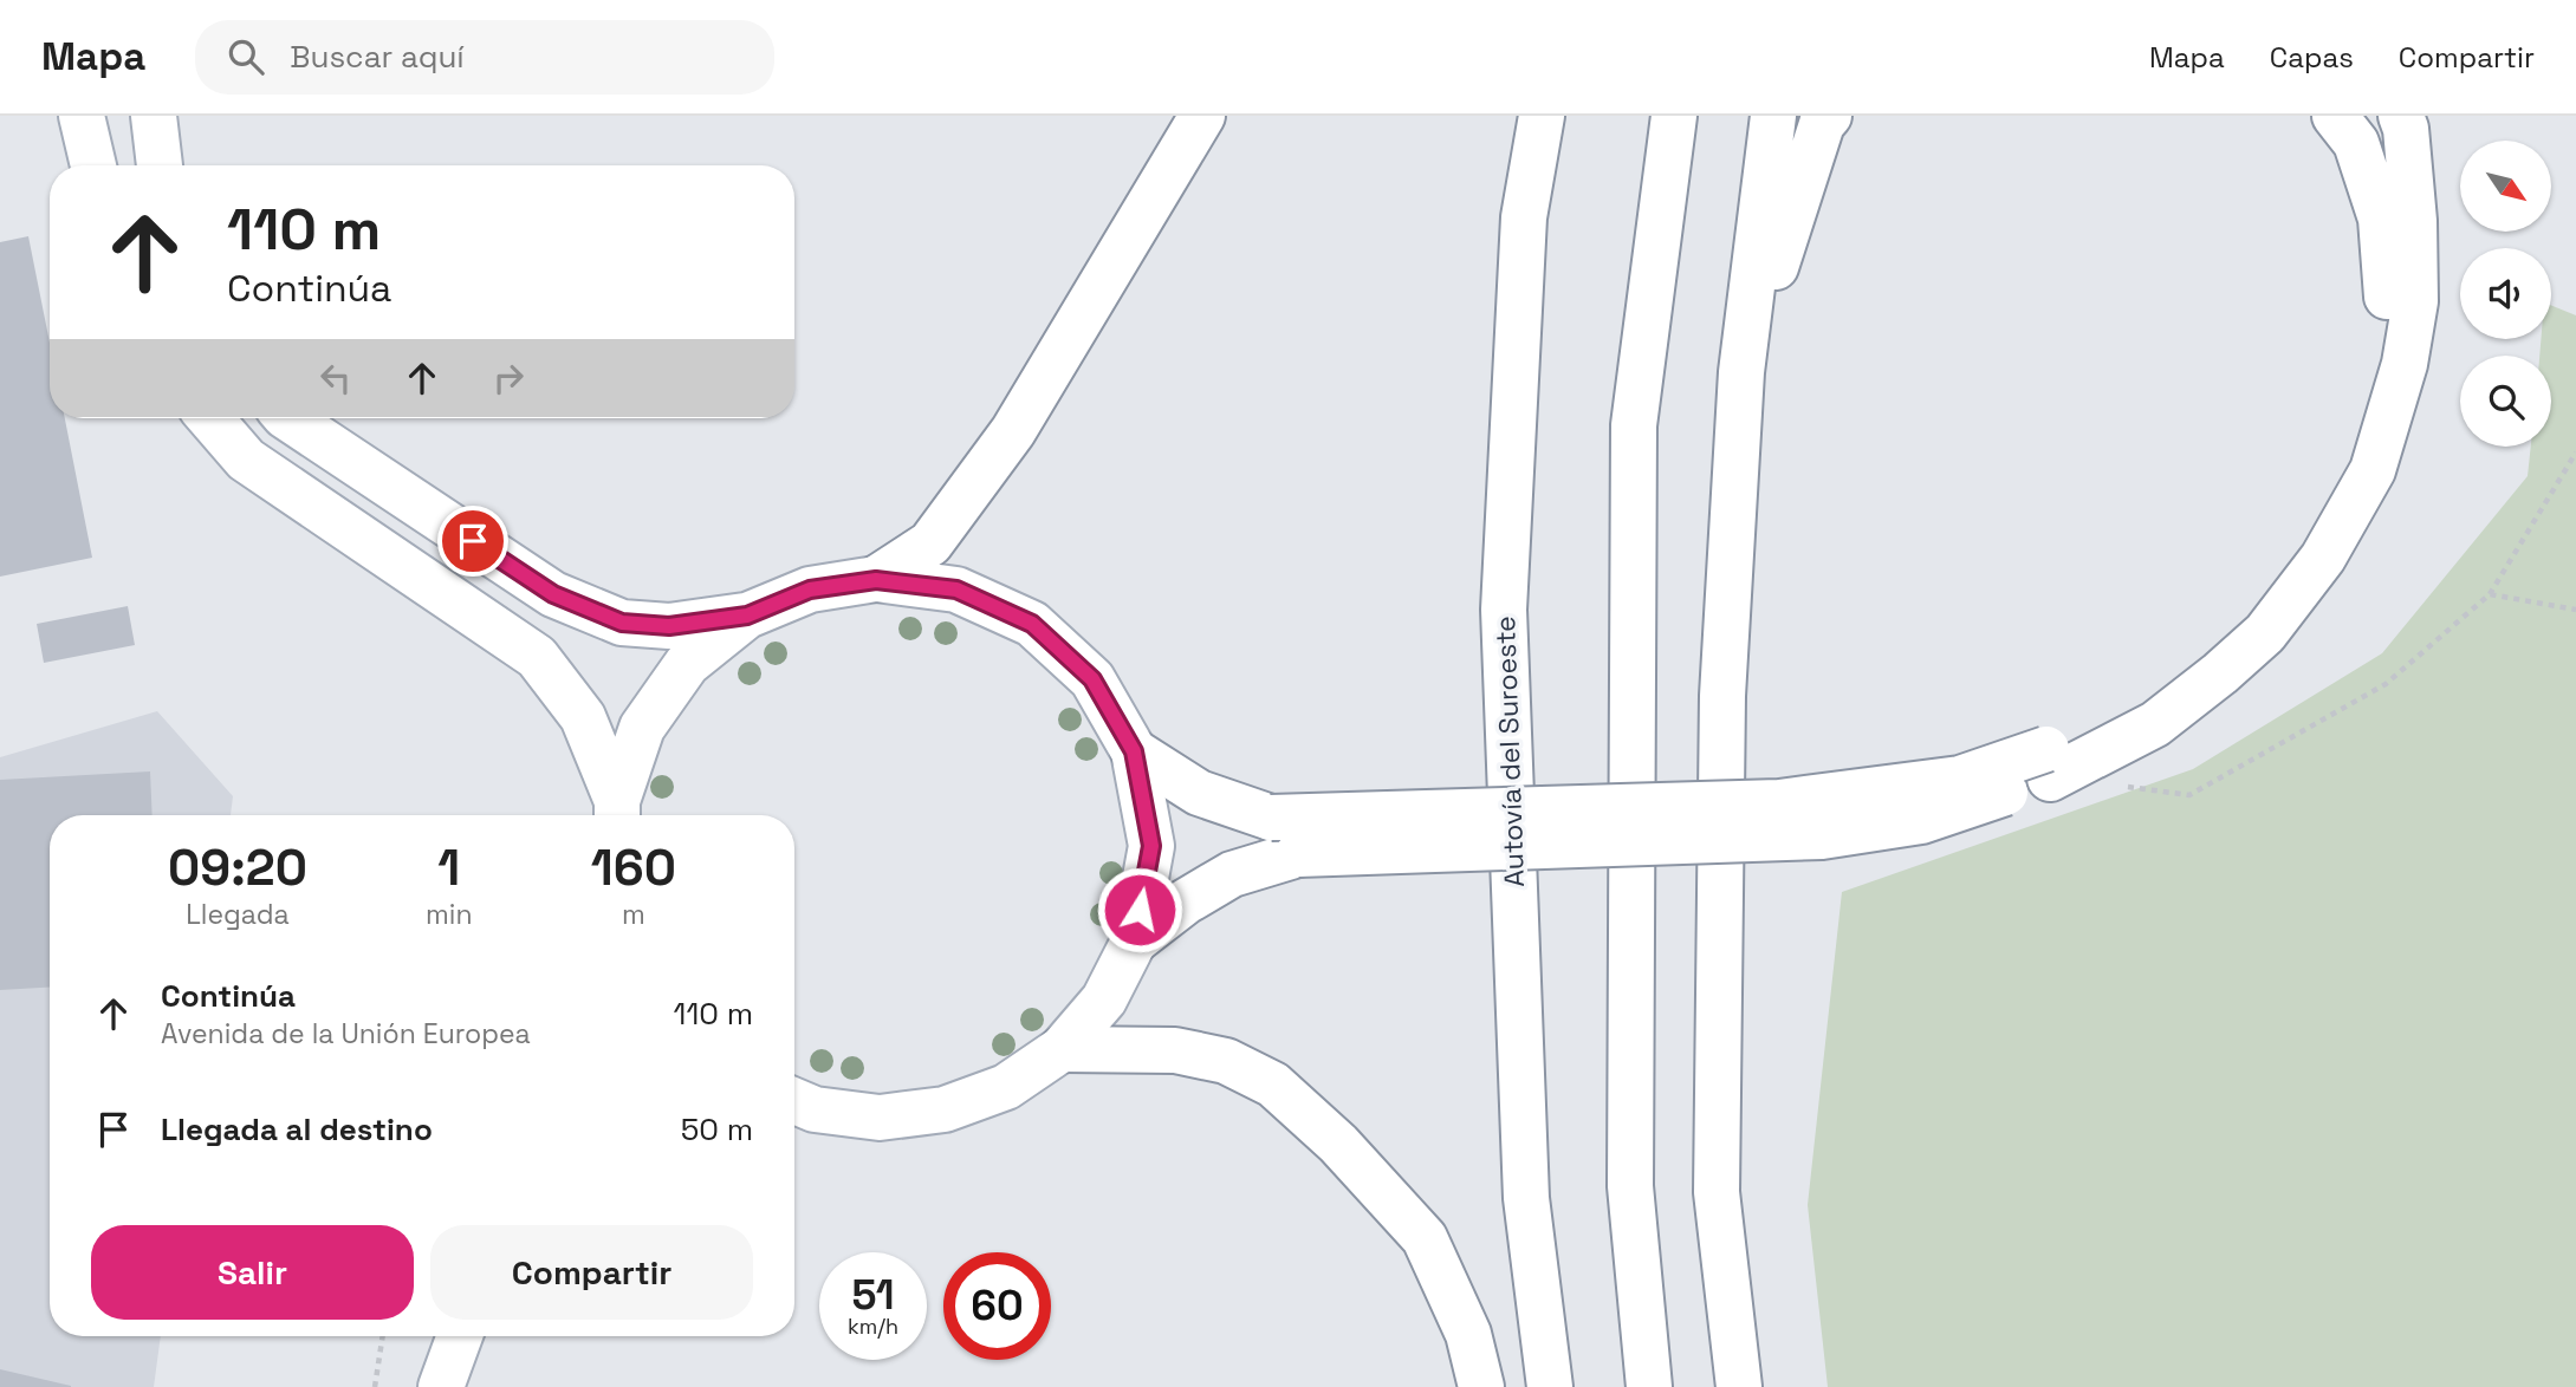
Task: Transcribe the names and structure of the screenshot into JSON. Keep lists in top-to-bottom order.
{
  "streets": {
    "main road": ["Autovía del Suroeste"]
  },
  "north": "bottom right",
  "page": {
    "header": "Mapa",
    "search": "Buscar aquí",
    "nav": ["Mapa", "Capas", "Compartir"],
    "turn": ["110 m", "Continúa"],
    "eta": [
      "09:20",
      "Llegada",
      "1",
      "min",
      "160",
      "m"
    ],
    "list": [
      {
        "name": "Continúa",
        "note": "Avenida de la Unión Europea",
        "value": "110 m"
      },
      {
        "name": "Llegada al destino",
        "value": "50 m"
      }
    ],
    "buttons": ["Salir", "Compartir"],
    "speed": "51 km/h",
    "limit": "60"
  }
}
